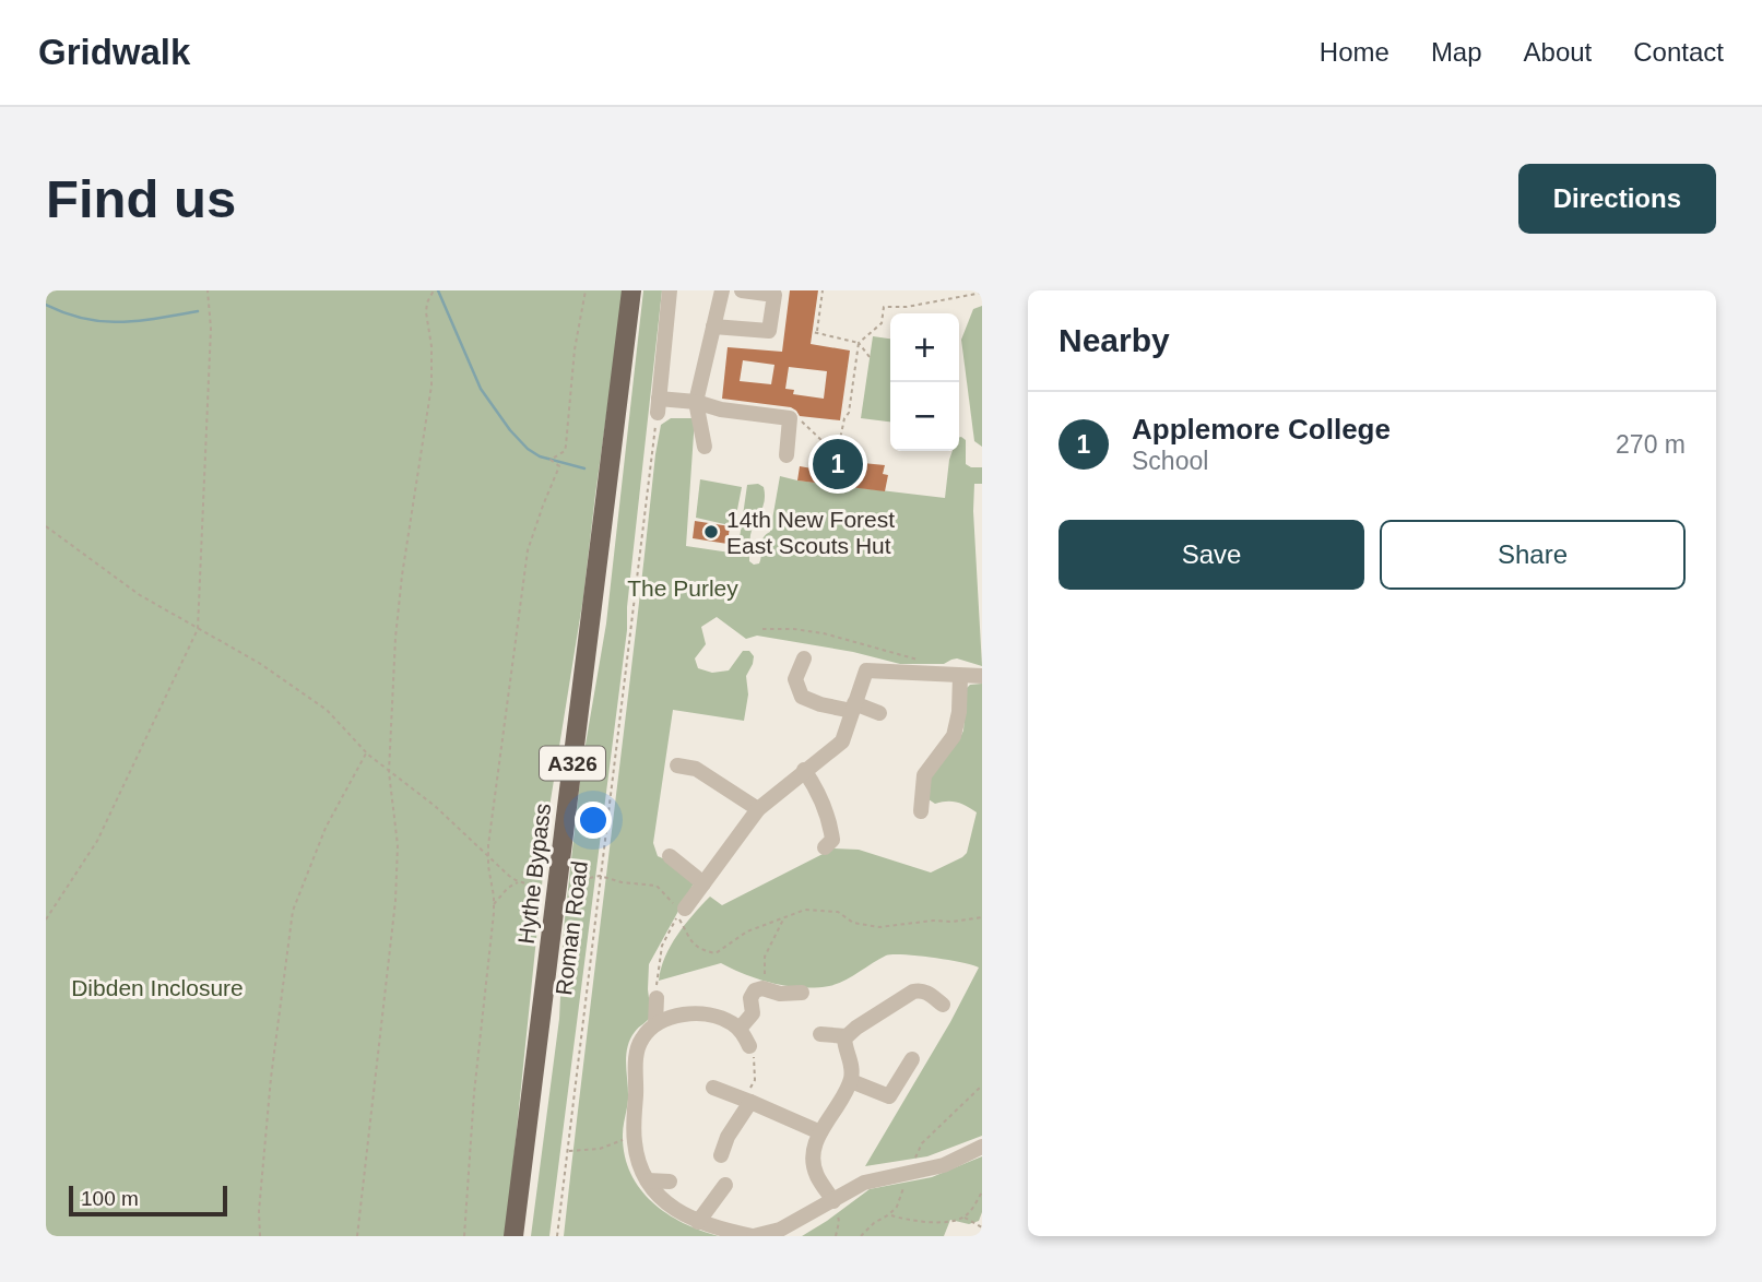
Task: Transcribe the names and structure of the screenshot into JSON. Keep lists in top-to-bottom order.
{
  "streets": {
    "main road": ["A326", "Hythe Bypass"],
    "path": ["Roman Road"]
  },
  "parks": ["The Purley", "Dibden Inclosure"],
  "places": ["14th New Forest East Scouts Hut"],
  "scale_bar": "100 m",
  "page": {
    "header": "Gridwalk",
    "nav": [
      "Home",
      "Map",
      "About",
      "Contact"
    ],
    "buttons": [
      "Directions",
      ["Save", "Share"]
    ],
    "title": "Find us",
    "heading": "Nearby",
    "map_buttons": ["+", "−"],
    "list": [
      {
        "mark": "1",
        "name": "Applemore College",
        "note": "School",
        "value": "270 m"
      }
    ],
    "pins": "1",
    "scale": "100 m"
  }
}
